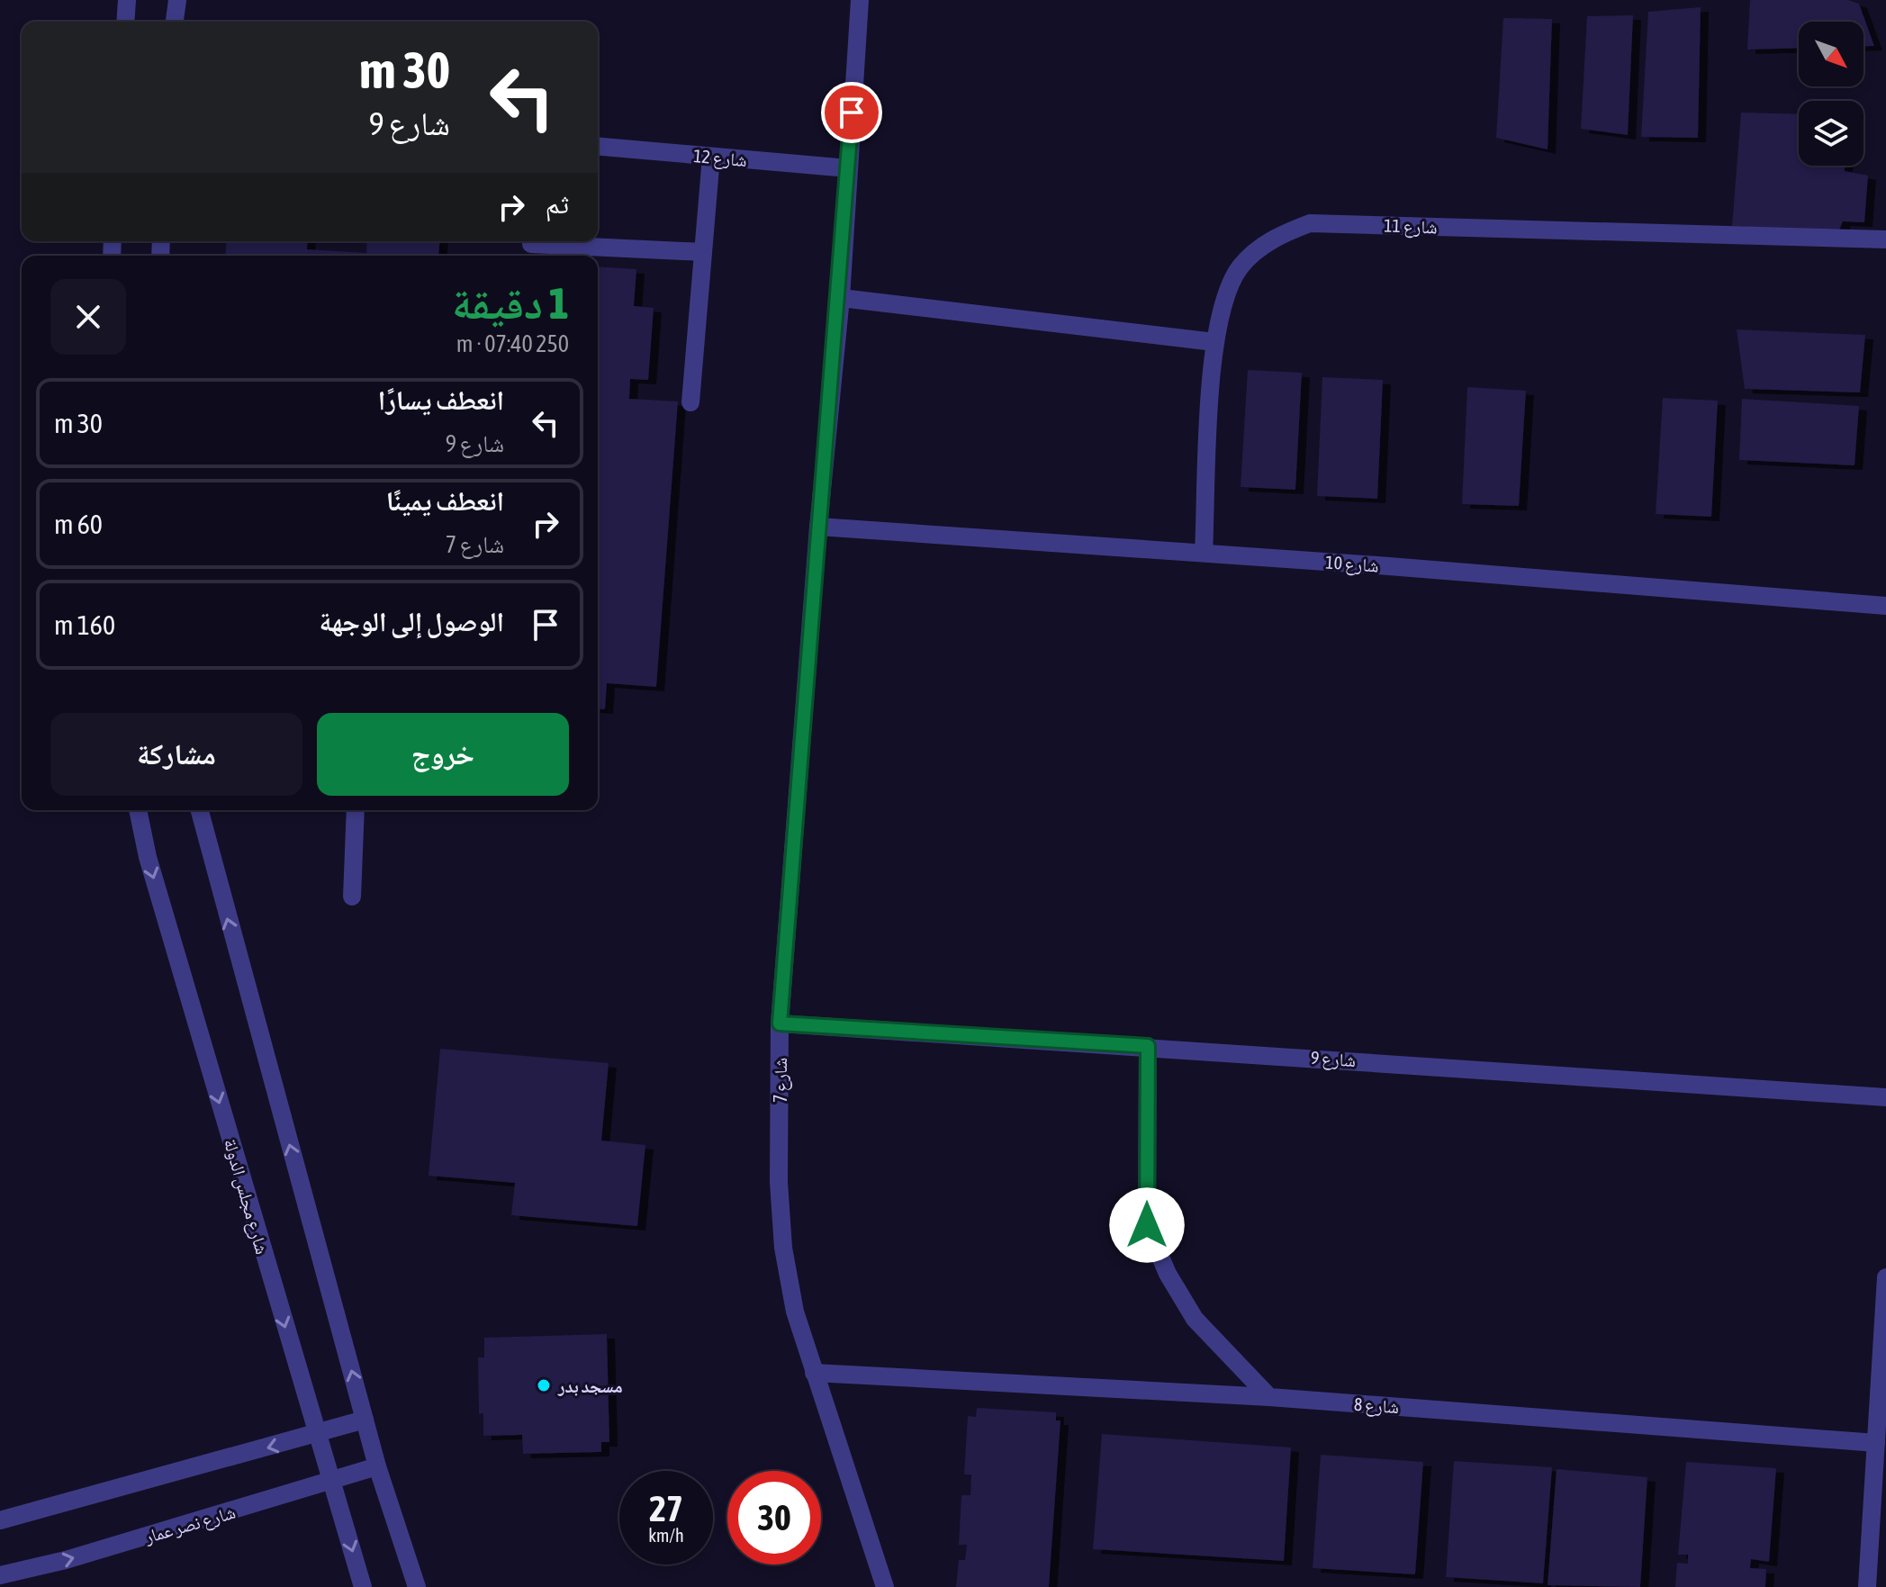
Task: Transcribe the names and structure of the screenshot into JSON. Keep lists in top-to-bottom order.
{
  "streets": {
    "street": [
      "شارع 12",
      "شارع 11",
      "شارع 10",
      "شارع 9",
      "شارع 7",
      "شارع مجلس الدولة",
      "شارع 8",
      "شارع نصر عمار"
    ]
  },
  "crossings": [
    ["شارع 12", "شارع 7"],
    ["شارع 11", "شارع 10"],
    ["شارع 10", "شارع 7"],
    ["شارع 9", "شارع 7"],
    ["شارع 7", "شارع 8"],
    ["شارع مجلس الدولة", "شارع نصر عمار"]
  ],
  "places": ["مسجد بدر"],
  "north": "bottom right",
  "page": {
    "turn": ["30 m", "شارع 9"],
    "then": "ثم",
    "heading": ["1 دقيقة", "250 m · 07:40"],
    "list": [
      {
        "name": "انعطف يسارًا",
        "note": "شارع 9",
        "value": "30 m"
      },
      {
        "name": "انعطف يمينًا",
        "note": "شارع 7",
        "value": "60 m"
      },
      {
        "name": "الوصول إلى الوجهة",
        "value": "160 m"
      }
    ],
    "buttons": ["خروج", "مشاركة"],
    "speed": "27 km/h",
    "limit": "30"
  }
}
